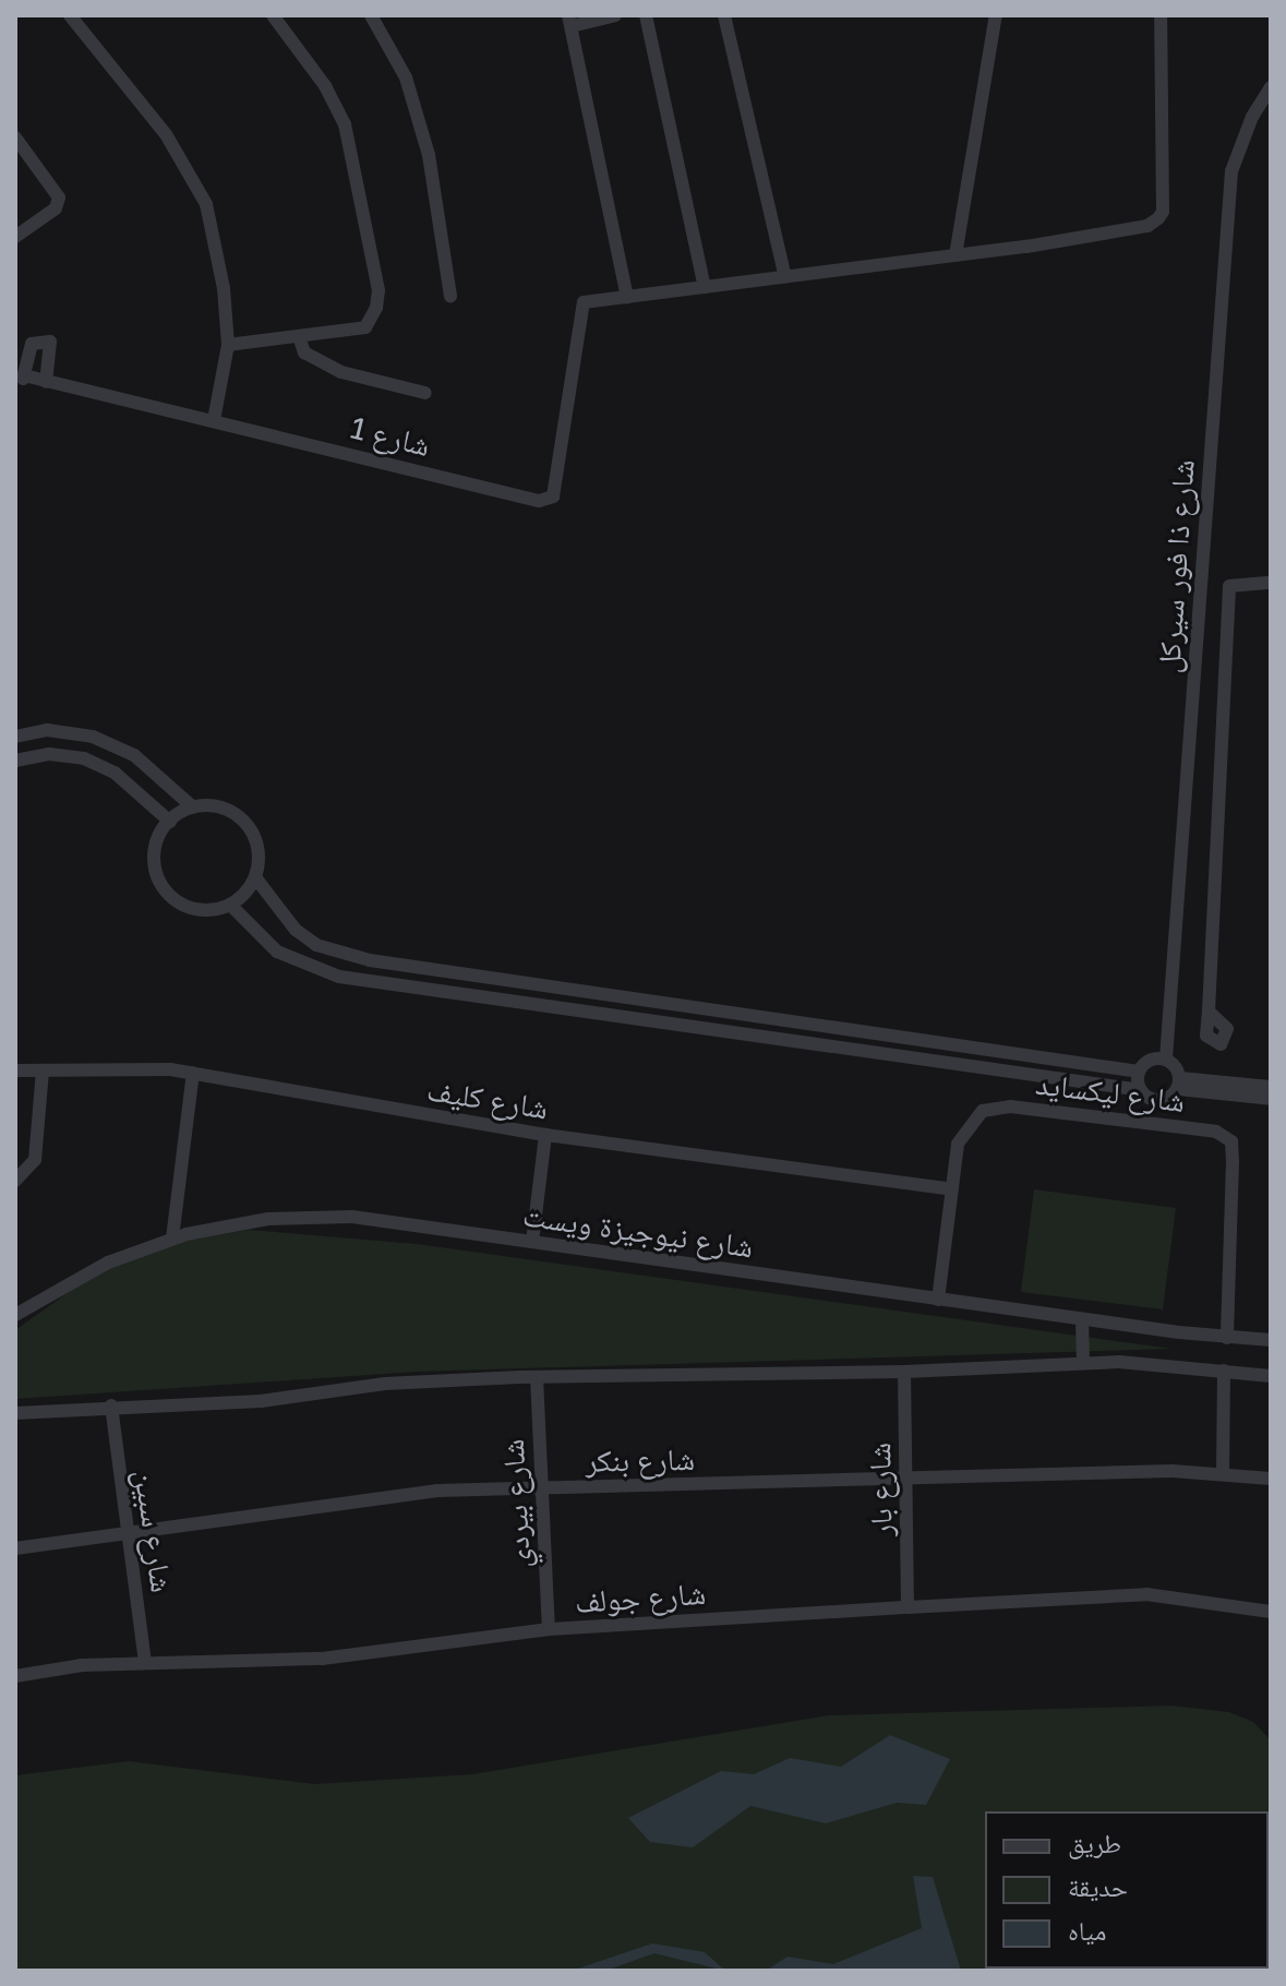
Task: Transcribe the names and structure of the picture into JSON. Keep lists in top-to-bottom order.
{
  "streets": {
    "street": [
      "شارع 1",
      "شارع ذا فور سيركل",
      "شارع ليكسايد",
      "شارع كليف",
      "شارع نيوجيزة ويست",
      "شارع بنكر",
      "شارع بار",
      "شارع بيردي",
      "شارع سبين",
      "شارع جولف"
    ]
  },
  "crossings": [
    ["شارع ليكسايد", "شارع كليف"],
    ["شارع ليكسايد", "شارع نيوجيزة ويست"],
    ["شارع بنكر", "شارع بار"],
    ["شارع بنكر", "شارع بيردي"],
    ["شارع بنكر", "شارع سبين"],
    ["شارع بار", "شارع جولف"],
    ["شارع بيردي", "شارع جولف"],
    ["شارع سبين", "شارع جولف"]
  ],
  "legend": ["طريق", "حديقة", "مياه"]
}
